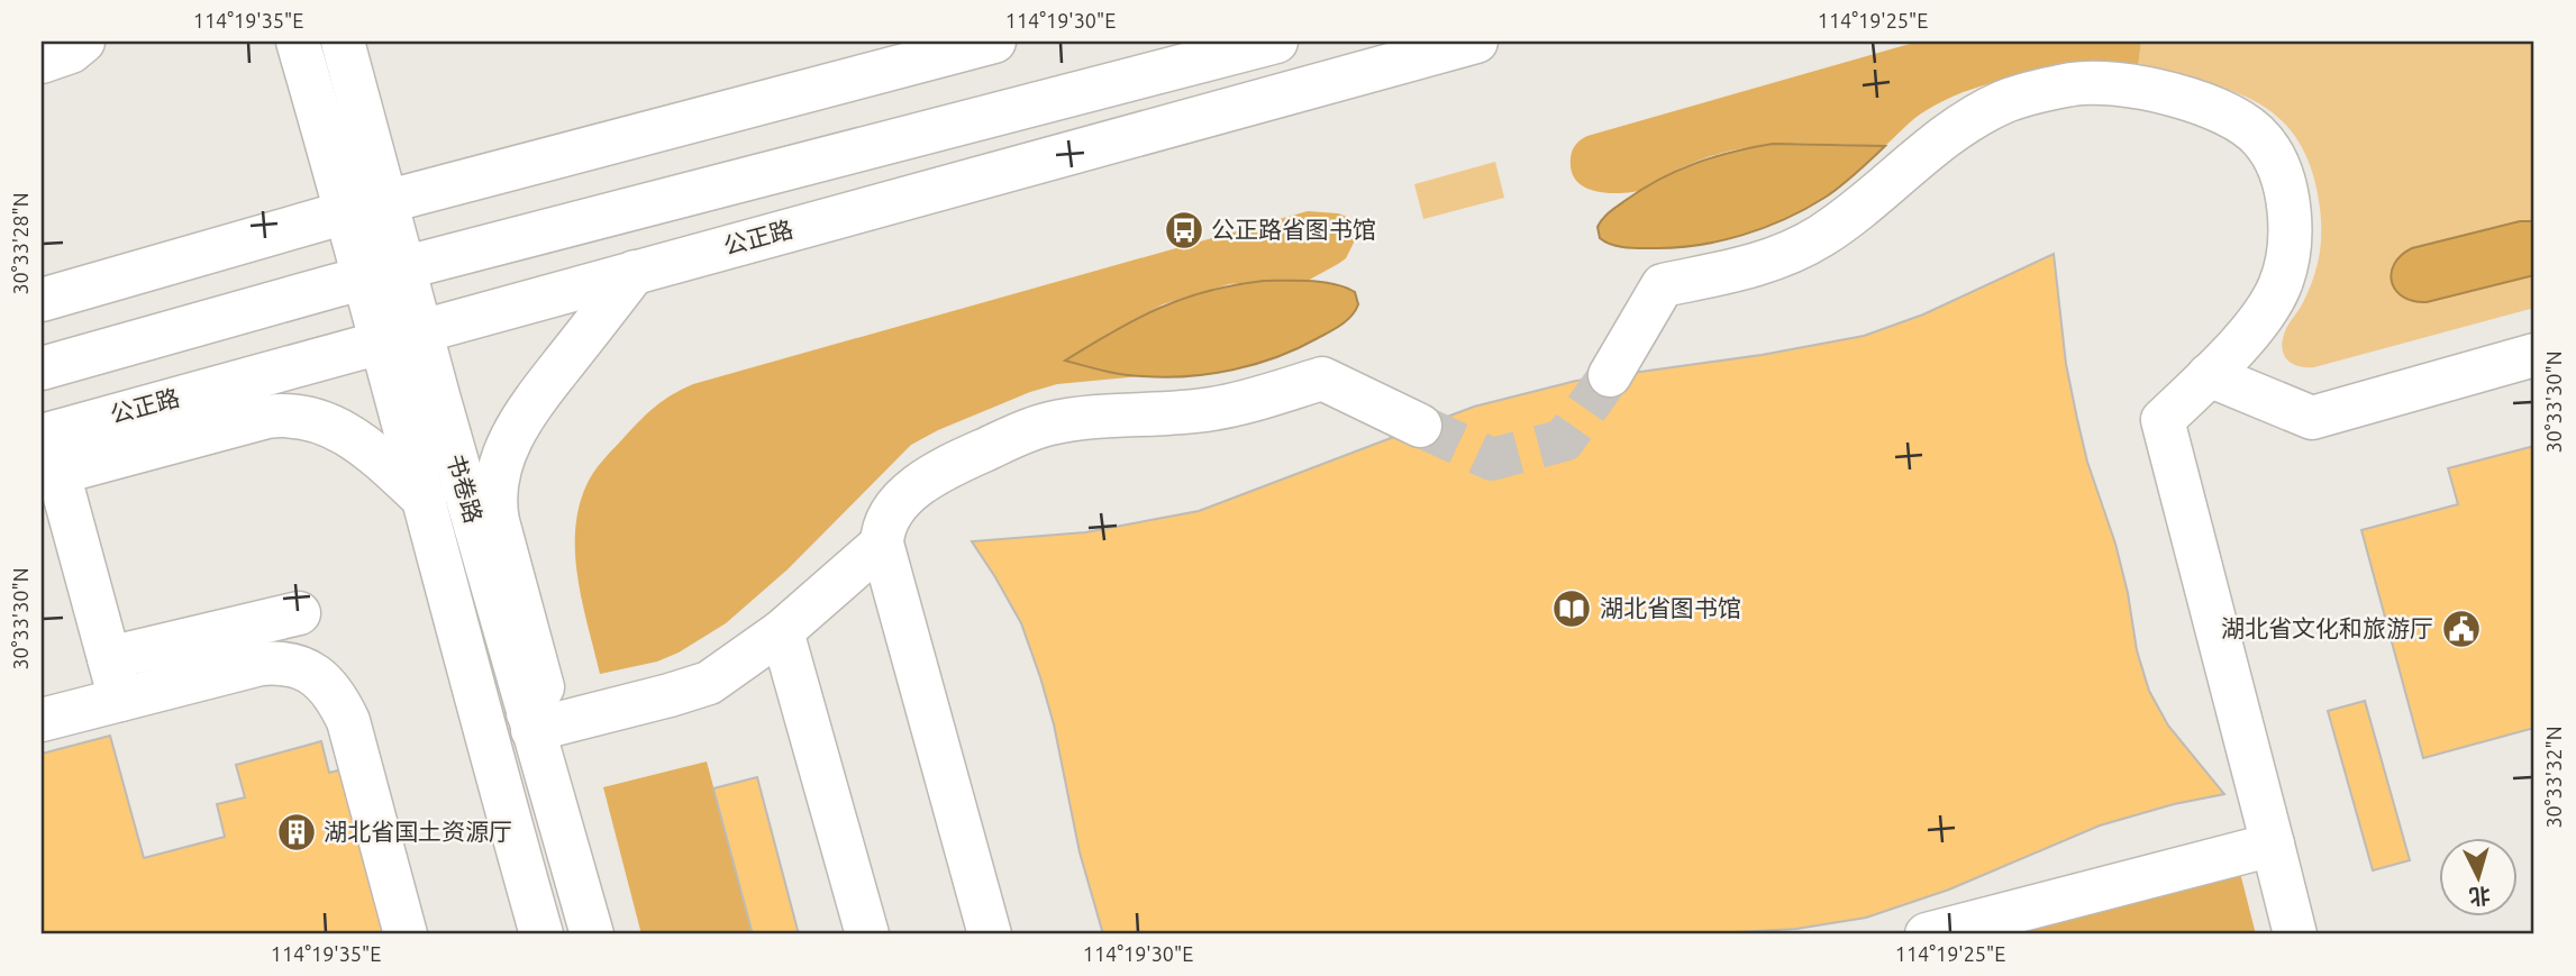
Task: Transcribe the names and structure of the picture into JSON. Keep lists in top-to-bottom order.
{
  "streets": {
    "main road": ["公正路", "书卷路"]
  },
  "crossings": [
    ["公正路", "书卷路"]
  ],
  "places": {
    "bus stop": ["公正路省图书馆"],
    "library": ["湖北省图书馆"],
    "public building": ["湖北省文化和旅游厅"],
    "building": ["湖北省国土资源厅"]
  },
  "north": "bottom",
  "coordinates": [
    "114°19'35\"E",
    "114°19'30\"E",
    "114°19'25\"E",
    "30°33'28\"N",
    "30°33'30\"N",
    "30°33'32\"N"
  ]
}
